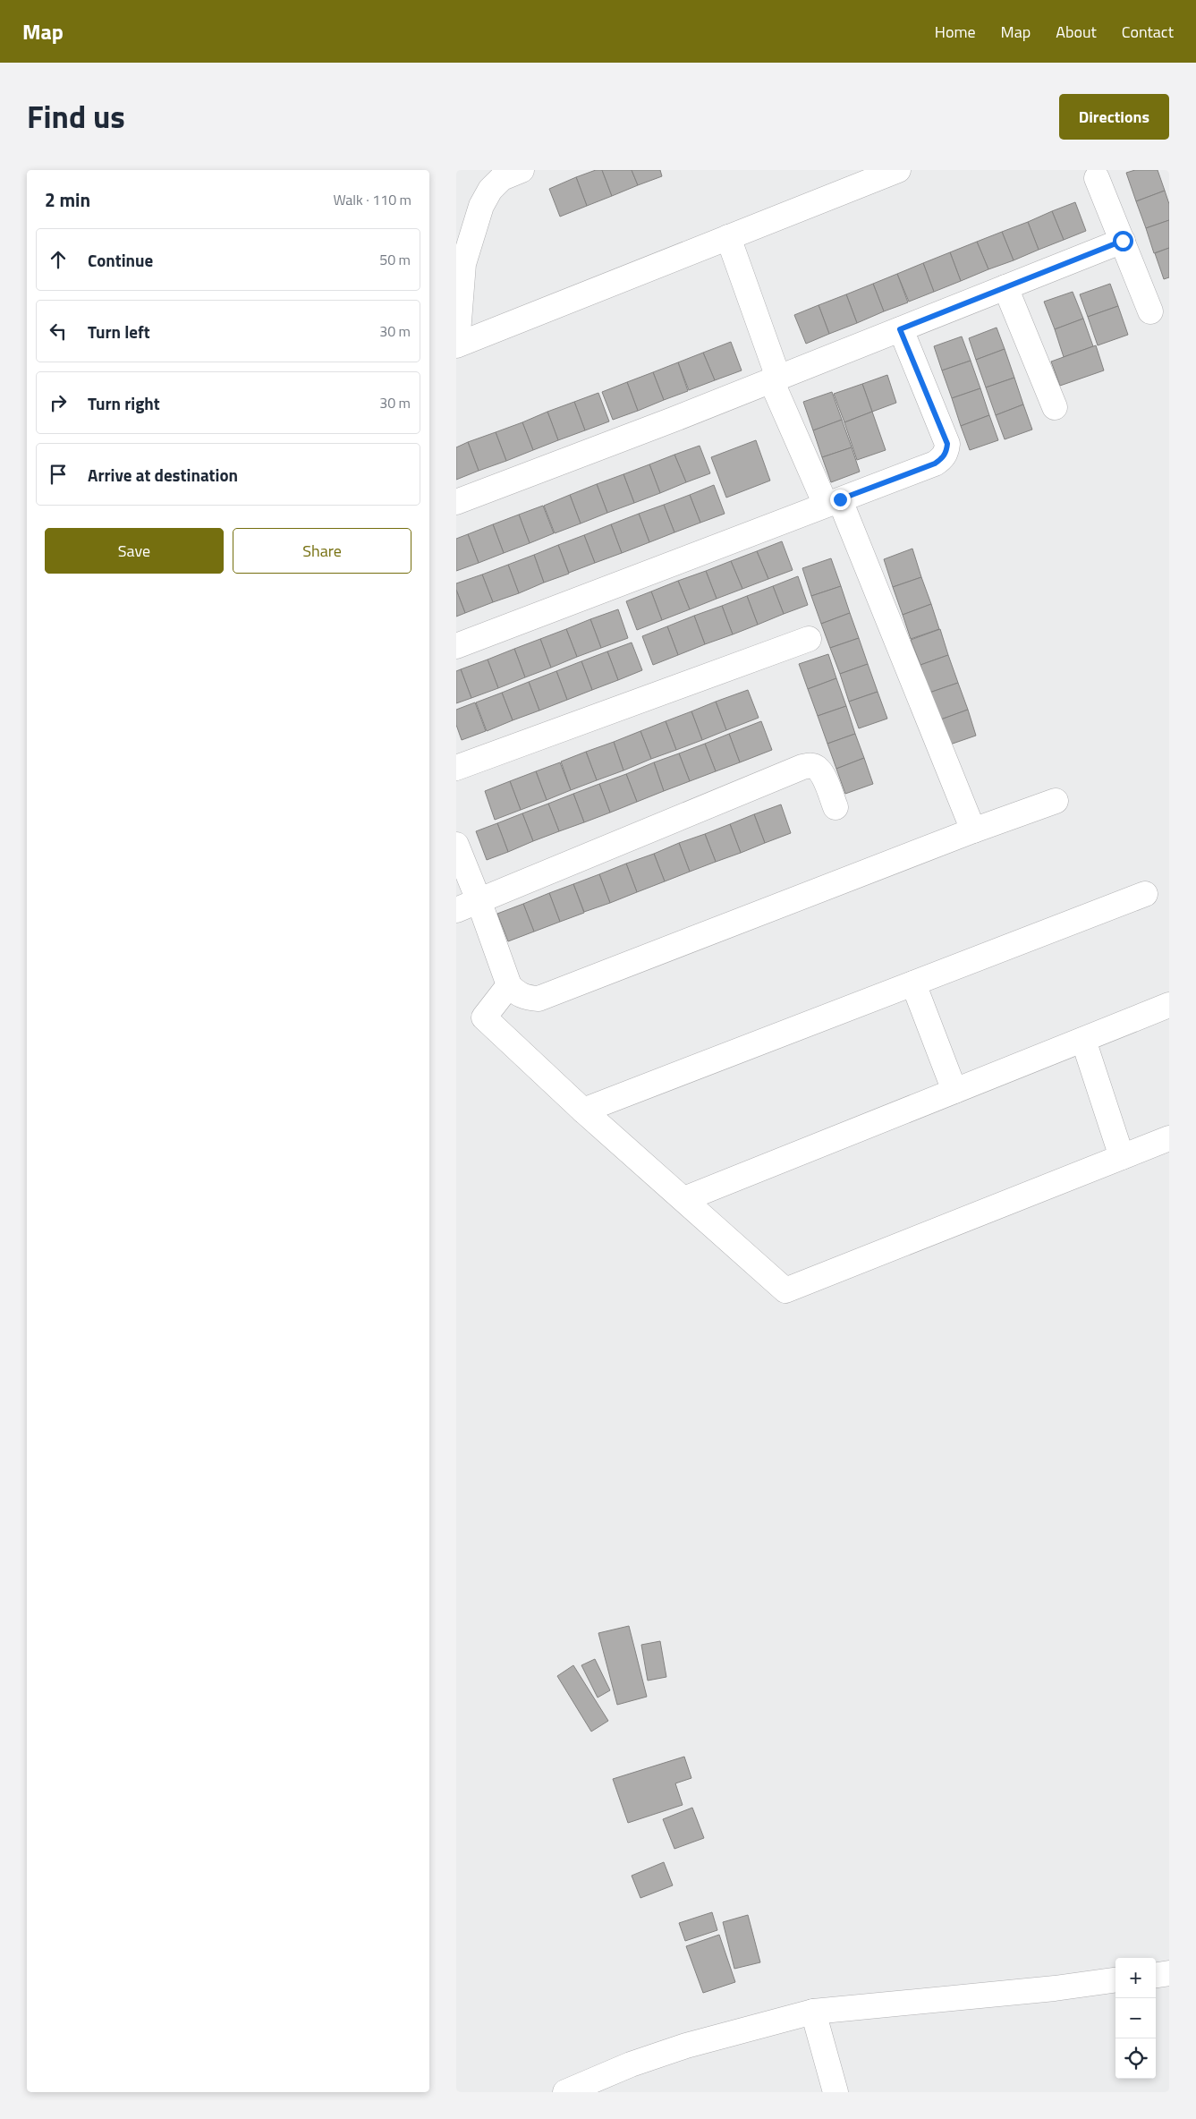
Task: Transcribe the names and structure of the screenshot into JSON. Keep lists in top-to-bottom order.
{
  "page": {
    "header": "Map",
    "nav": [
      "Home",
      "Map",
      "About",
      "Contact"
    ],
    "title": "Find us",
    "buttons": [
      "Directions",
      ["Save", "Share"]
    ],
    "heading": ["2 min", "Walk · 110 m"],
    "list": [
      ["Continue", "50 m"],
      ["Turn left", "30 m"],
      ["Turn right", "30 m"],
      "Arrive at destination"
    ],
    "map_buttons": ["+", "−"]
  }
}
